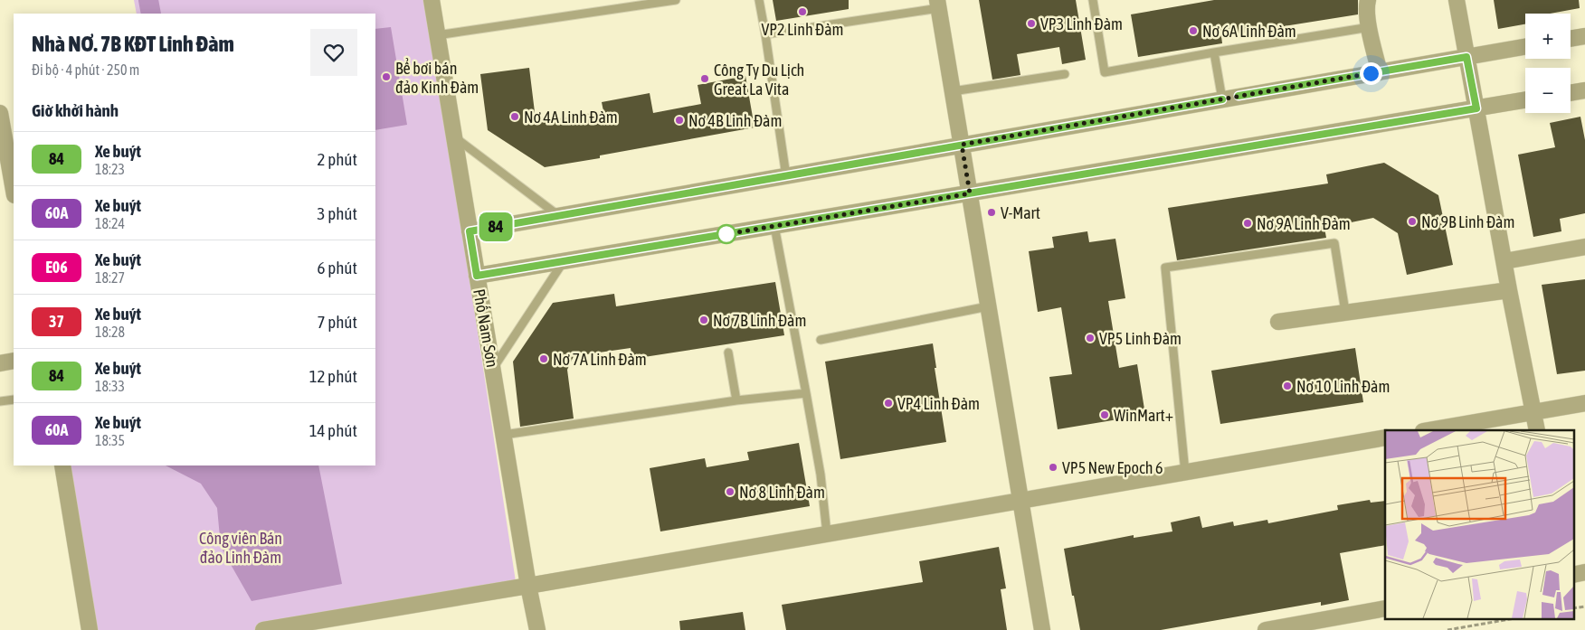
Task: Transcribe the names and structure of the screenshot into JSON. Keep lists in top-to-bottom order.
{
  "streets": {
    "street": ["Phố Nam Sơn"]
  },
  "parks": ["Công viên Bán đảo Linh Đàm"],
  "places": [
    "VP2 Linh Đàm",
    "VP3 Linh Đàm",
    "Nơ 6A Linh Đàm",
    "Bể bơi bán đảo Kinh Đàm",
    "Công Ty Du Lịch Great La Vita",
    "Nơ 4A Linh Đàm",
    "Nơ 4B Linh Đàm",
    "V-Mart",
    "Nơ 9B Linh Đàm",
    "Nơ 9A Linh Đàm",
    "Nơ 7B Linh Đàm",
    "VP5 Linh Đàm",
    "Nơ 7A Linh Đàm",
    "Nơ 10 Linh Đàm",
    "VP4 Linh Đàm",
    "WinMart+",
    "VP5 New Epoch 6",
    "Nơ 8 Linh Đàm"
  ],
  "lines": ["bus line 84"],
  "page": {
    "on_map": "84",
    "map_buttons": ["+", "−"],
    "heading": [
      ["Nhà NƠ. 7B KĐT Linh Đàm", "Đi bộ · 4 phút · 250 m"],
      "Giờ khởi hành"
    ],
    "list": [
      {
        "mark": "84",
        "name": "Xe buýt",
        "note": "18:23",
        "value": "2 phút"
      },
      {
        "mark": "60A",
        "name": "Xe buýt",
        "note": "18:24",
        "value": "3 phút"
      },
      {
        "mark": "E06",
        "name": "Xe buýt",
        "note": "18:27",
        "value": "6 phút"
      },
      {
        "mark": "37",
        "name": "Xe buýt",
        "note": "18:28",
        "value": "7 phút"
      },
      {
        "mark": "84",
        "name": "Xe buýt",
        "note": "18:33",
        "value": "12 phút"
      },
      {
        "mark": "60A",
        "name": "Xe buýt",
        "note": "18:35",
        "value": "14 phút"
      }
    ]
  }
}
